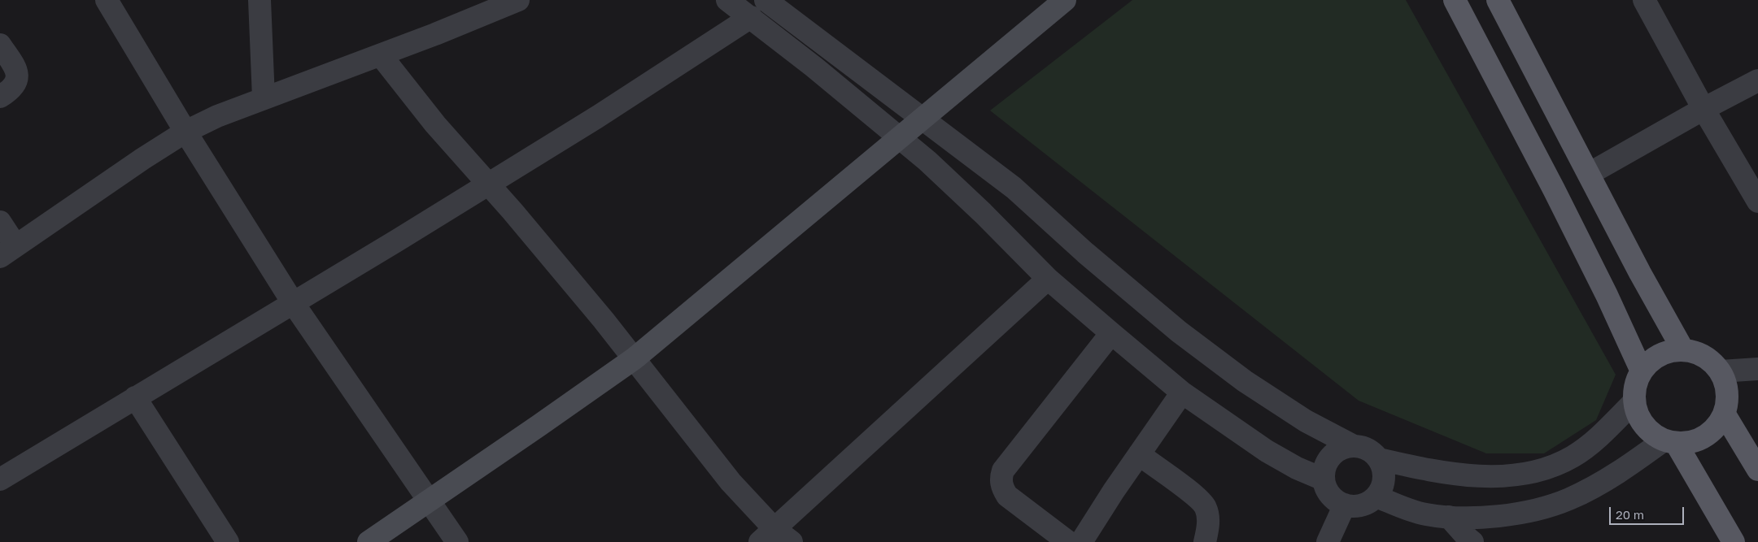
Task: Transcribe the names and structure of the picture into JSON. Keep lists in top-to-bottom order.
{
  "scale_bar": "20 m"
}
